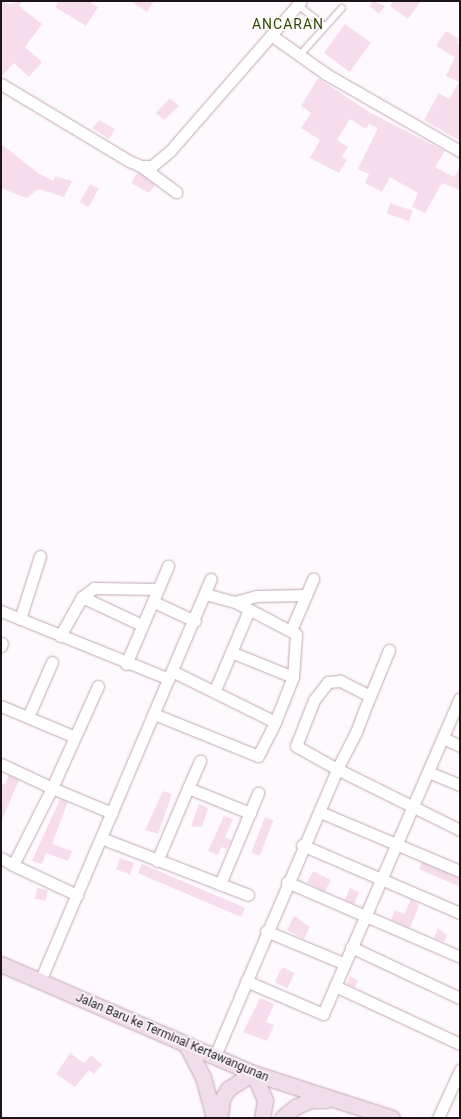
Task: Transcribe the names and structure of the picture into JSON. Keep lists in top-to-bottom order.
{
  "streets": {
    "main road": ["Jalan Baru ke Terminal Kertawangunan"]
  },
  "districts": ["ANCARAN"]
}
